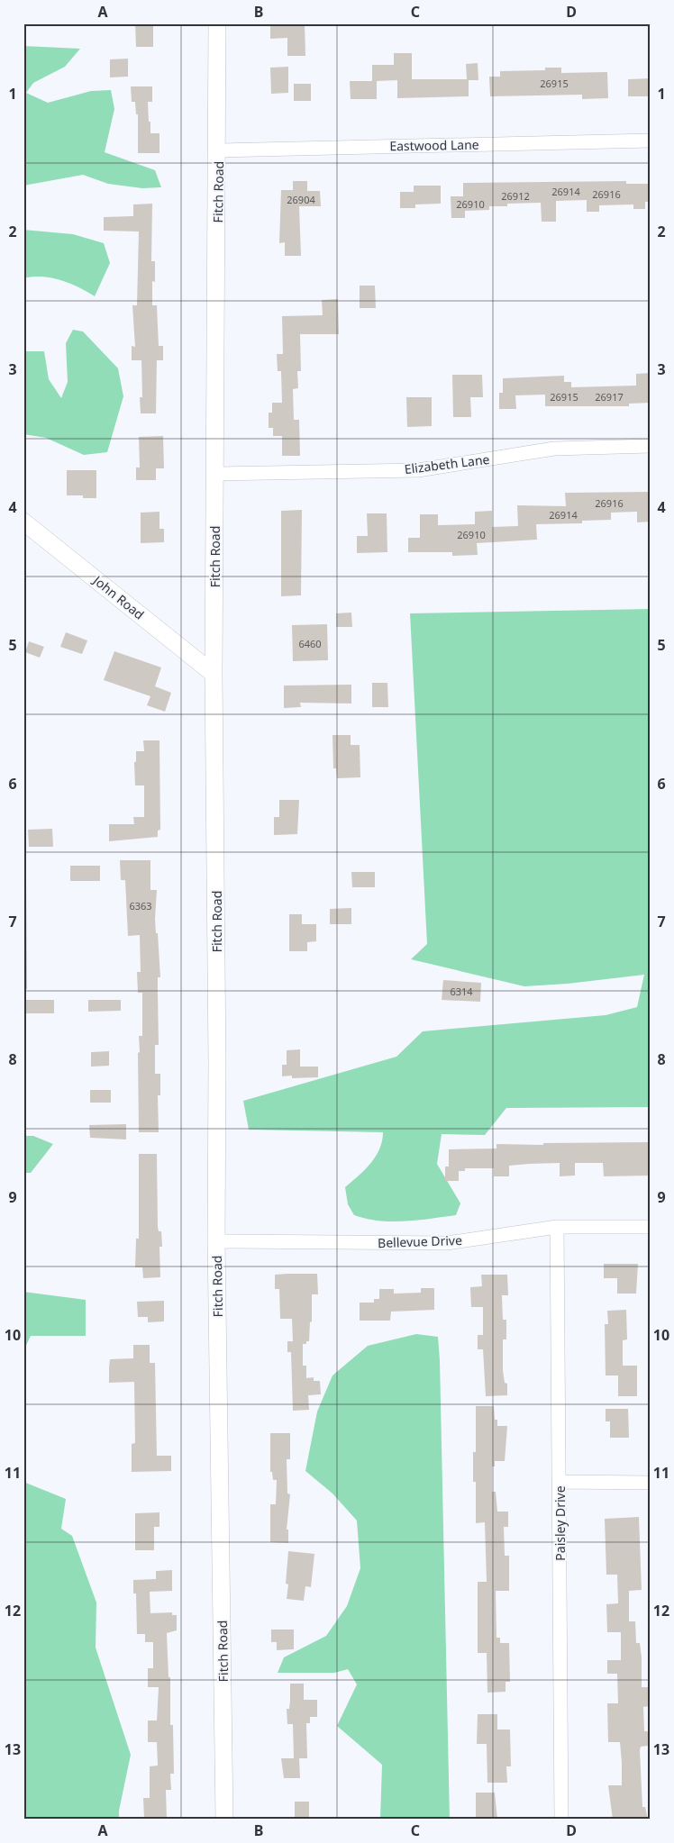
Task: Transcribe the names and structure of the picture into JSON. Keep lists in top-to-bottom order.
{
  "streets": {
    "street": [
      "Eastwood Lane",
      "Fitch Road",
      "Elizabeth Lane",
      "John Road",
      "Bellevue Drive",
      "Paisley Drive"
    ]
  },
  "crossings": [
    ["Eastwood Lane", "Fitch Road"],
    ["Fitch Road", "Elizabeth Lane"],
    ["Fitch Road", "John Road"],
    ["Fitch Road", "Bellevue Drive"],
    ["Bellevue Drive", "Paisley Drive"]
  ],
  "house_numbers": [
    "26915",
    "26914",
    "26916",
    "26912",
    "26904",
    "26910",
    "26915",
    "26917",
    "26916",
    "26914",
    "26910",
    "6460",
    "6363",
    "6314"
  ],
  "grid": {
    "columns": [
      "A",
      "B",
      "C",
      "D"
    ],
    "rows": [
      "1",
      "2",
      "3",
      "4",
      "5",
      "6",
      "7",
      "8",
      "9",
      "10",
      "11",
      "12",
      "13"
    ]
  }
}
